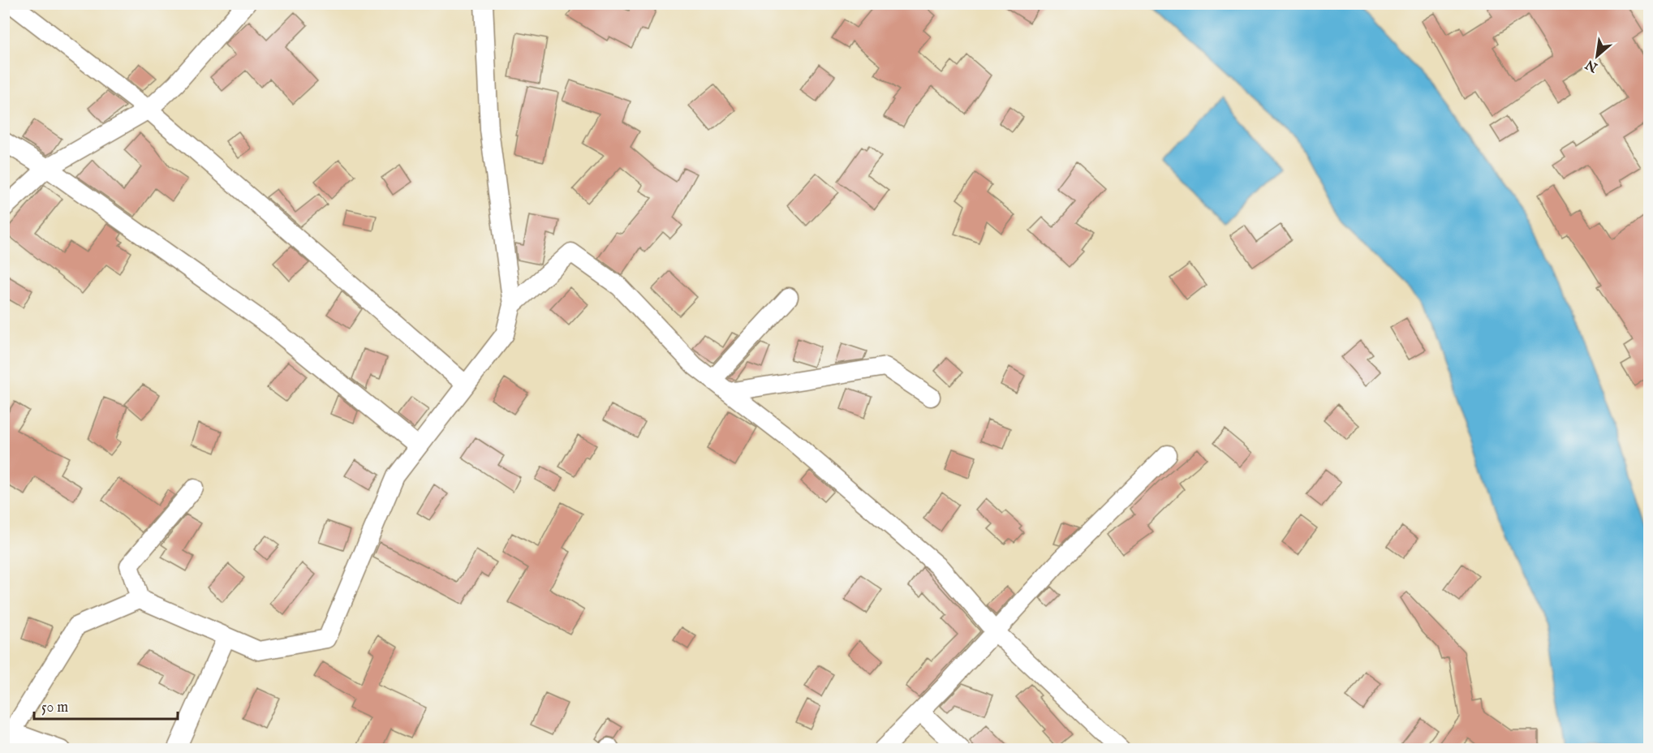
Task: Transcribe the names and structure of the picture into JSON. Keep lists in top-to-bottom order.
{
  "scale_bar": "50 m",
  "north": "bottom left"
}
